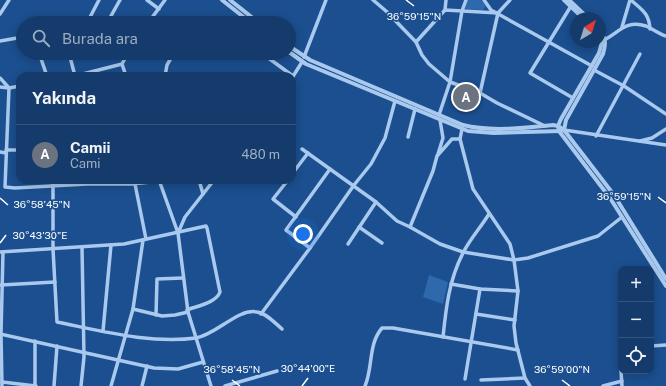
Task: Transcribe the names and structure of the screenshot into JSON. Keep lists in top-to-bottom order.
{
  "north": "top right",
  "page": {
    "search": "Burada ara",
    "heading": "Yakında",
    "pins": "A",
    "list": [
      {
        "mark": "A",
        "name": "Camii",
        "note": "Cami",
        "value": "480 m"
      }
    ],
    "map_buttons": ["+", "−"]
  },
  "coordinates": [
    "36°59'15\"N",
    "36°58'45\"N",
    "30°43'30\"E",
    "30°44'00\"E",
    "36°59'00\"N"
  ]
}
